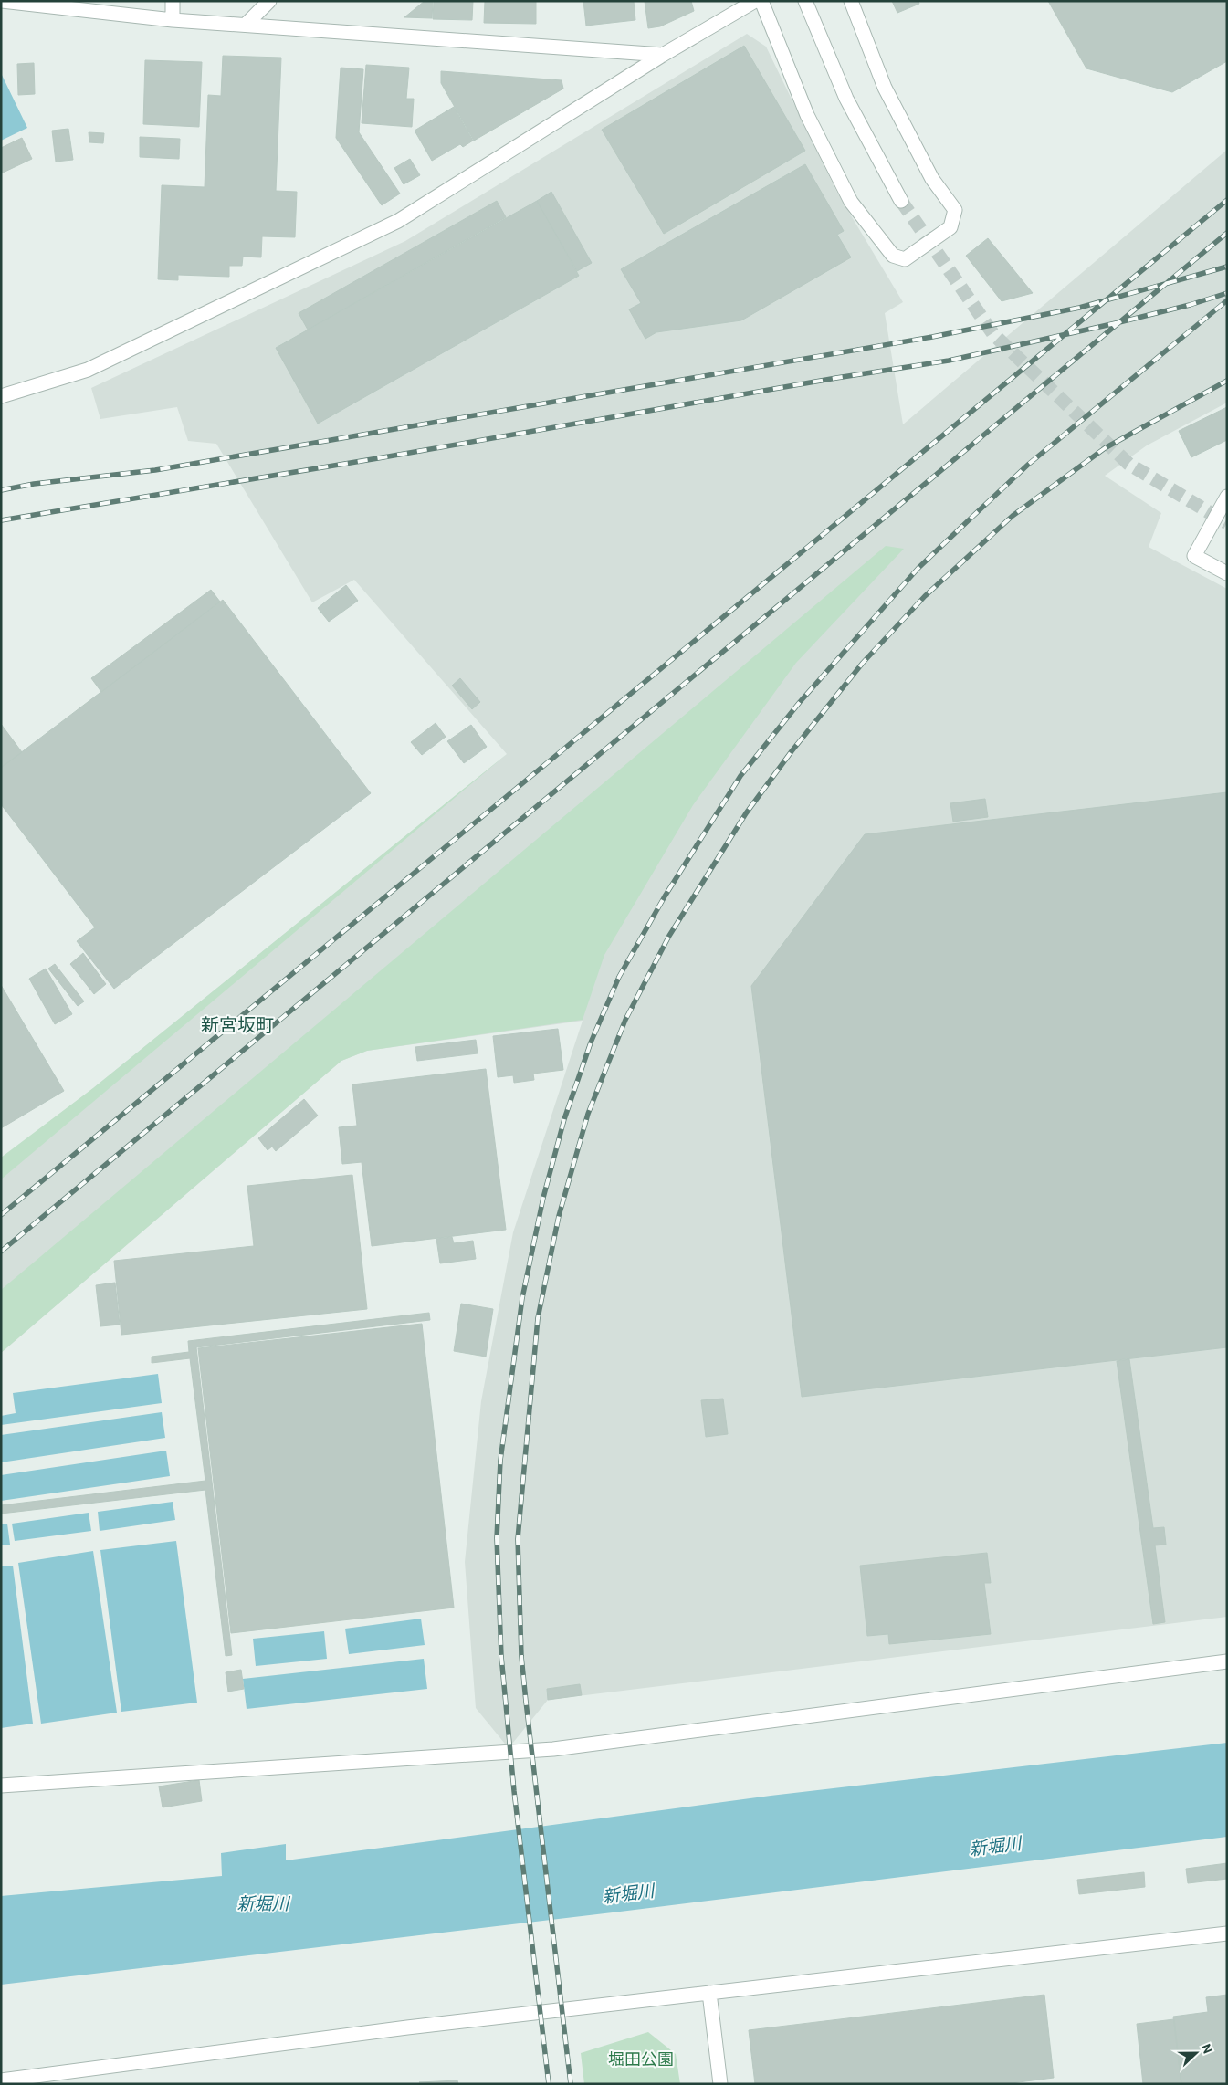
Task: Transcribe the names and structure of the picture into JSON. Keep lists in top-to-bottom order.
{
  "districts": ["新宮坂町"],
  "water": ["新堀川"],
  "parks": ["堀田公園"],
  "north": "right"
}
